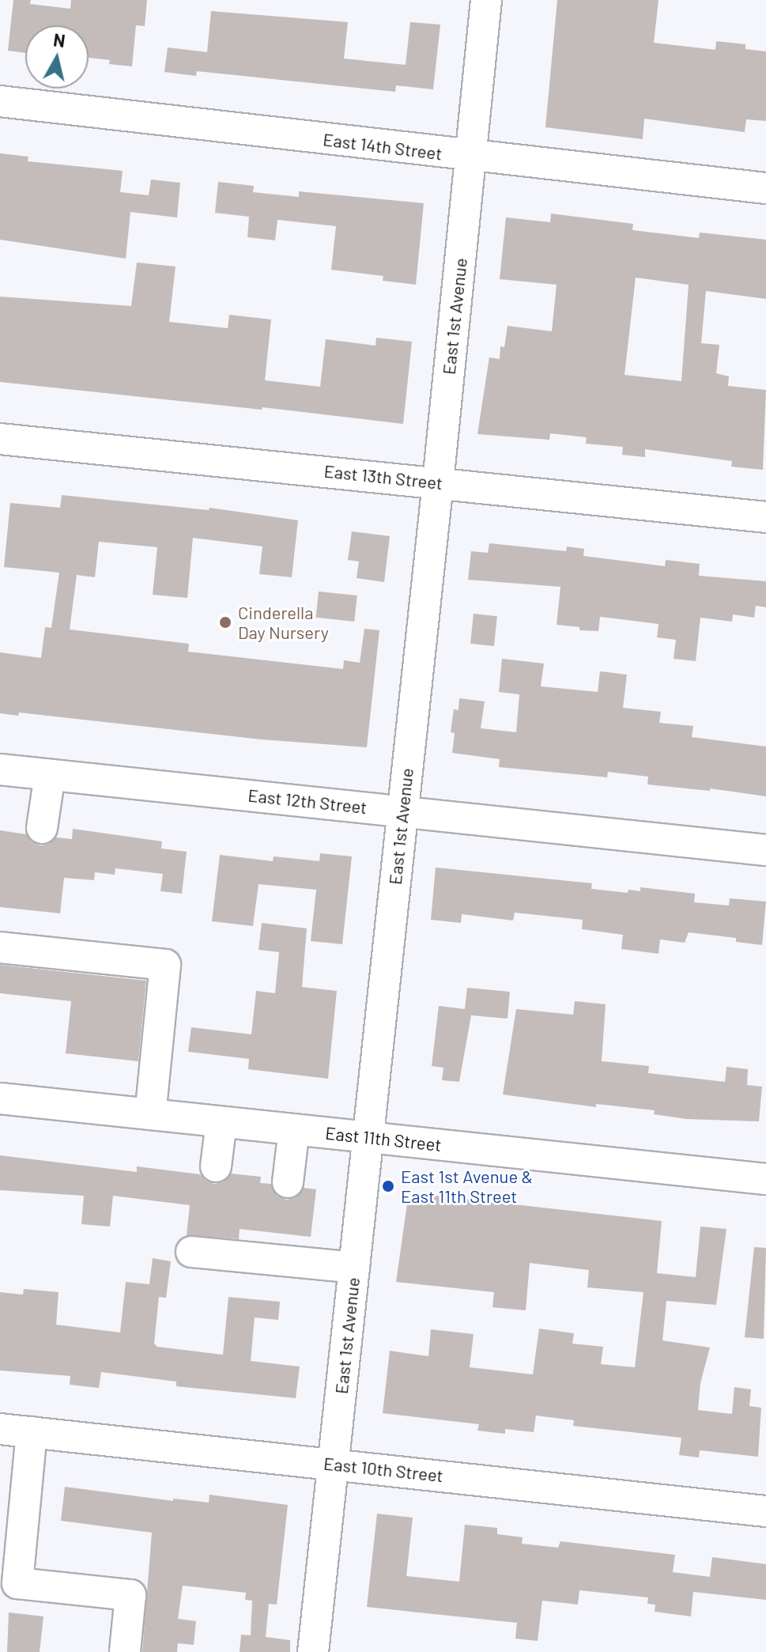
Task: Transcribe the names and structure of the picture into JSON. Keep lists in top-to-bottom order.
{
  "streets": {
    "street": [
      "East 14th Street",
      "East 1st Avenue",
      "East 13th Street",
      "East 12th Street",
      "East 11th Street",
      "East 10th Street"
    ]
  },
  "crossings": [
    ["East 14th Street", "East 1st Avenue"],
    ["East 1st Avenue", "East 13th Street"],
    ["East 1st Avenue", "East 12th Street"],
    ["East 1st Avenue", "East 11th Street"],
    ["East 1st Avenue", "East 10th Street"]
  ],
  "places": ["Cinderella Day Nursery", "East 1st Avenue & East 11th Street"],
  "north": "top"
}
